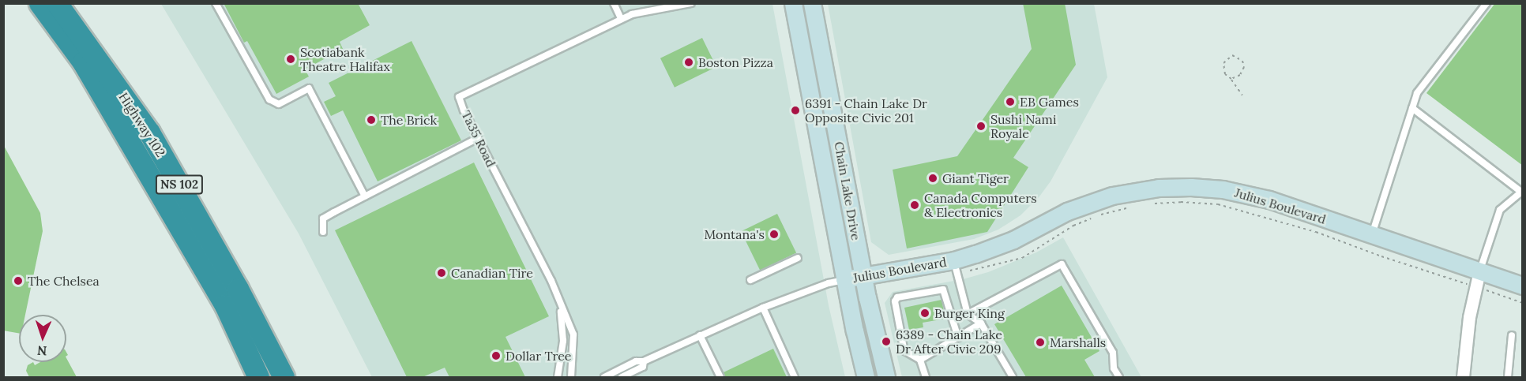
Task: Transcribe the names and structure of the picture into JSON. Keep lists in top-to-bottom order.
{
  "streets": {
    "highway": ["Highway 102", "NS 102"],
    "street": ["Chain Lake Drive", "Julius Boulevard"],
    "lane": ["Ta35 Road"]
  },
  "crossings": [
    ["Chain Lake Drive", "Julius Boulevard"]
  ],
  "places": [
    "Scotiabank Theatre Halifax",
    "Boston Pizza",
    "EB Games",
    "6391 - Chain Lake Dr Opposite Civic 201",
    "The Brick",
    "Sushi Nami Royale",
    "Giant Tiger",
    "Canada Computers & Electronics",
    "Montana's",
    "Canadian Tire",
    "The Chelsea",
    "Burger King",
    "6389 - Chain Lake Dr After Civic 209",
    "Marshalls",
    "Dollar Tree"
  ],
  "north": "bottom"
}
